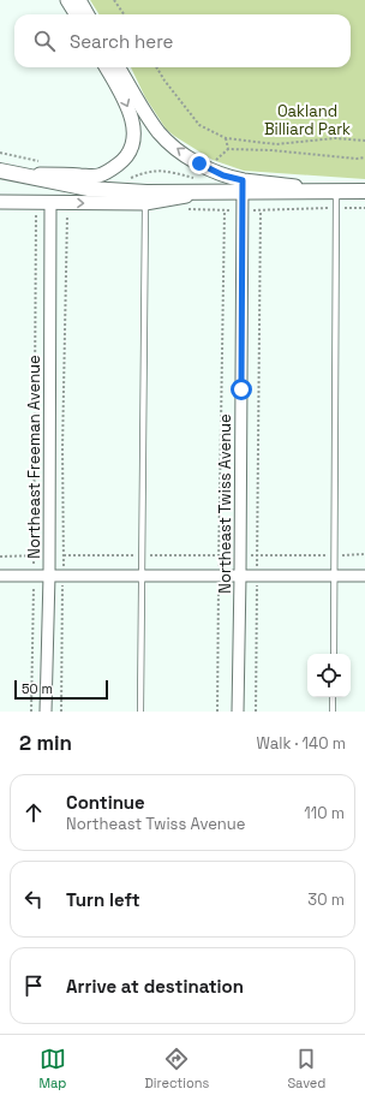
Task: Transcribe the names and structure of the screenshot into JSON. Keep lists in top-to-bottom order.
{
  "streets": {
    "street": ["Northeast Freeman Avenue", "Northeast Twiss Avenue"]
  },
  "parks": ["Oakland Billiard Park"],
  "scale_bar": "50 m",
  "page": {
    "search": "Search here",
    "scale": "50 m",
    "heading": ["2 min", "Walk · 140 m"],
    "list": [
      ["Continue", "Northeast Twiss Avenue", "110 m"],
      ["Turn left", "30 m"],
      "Arrive at destination"
    ],
    "nav": ["Map", "Directions", "Saved"]
  }
}
